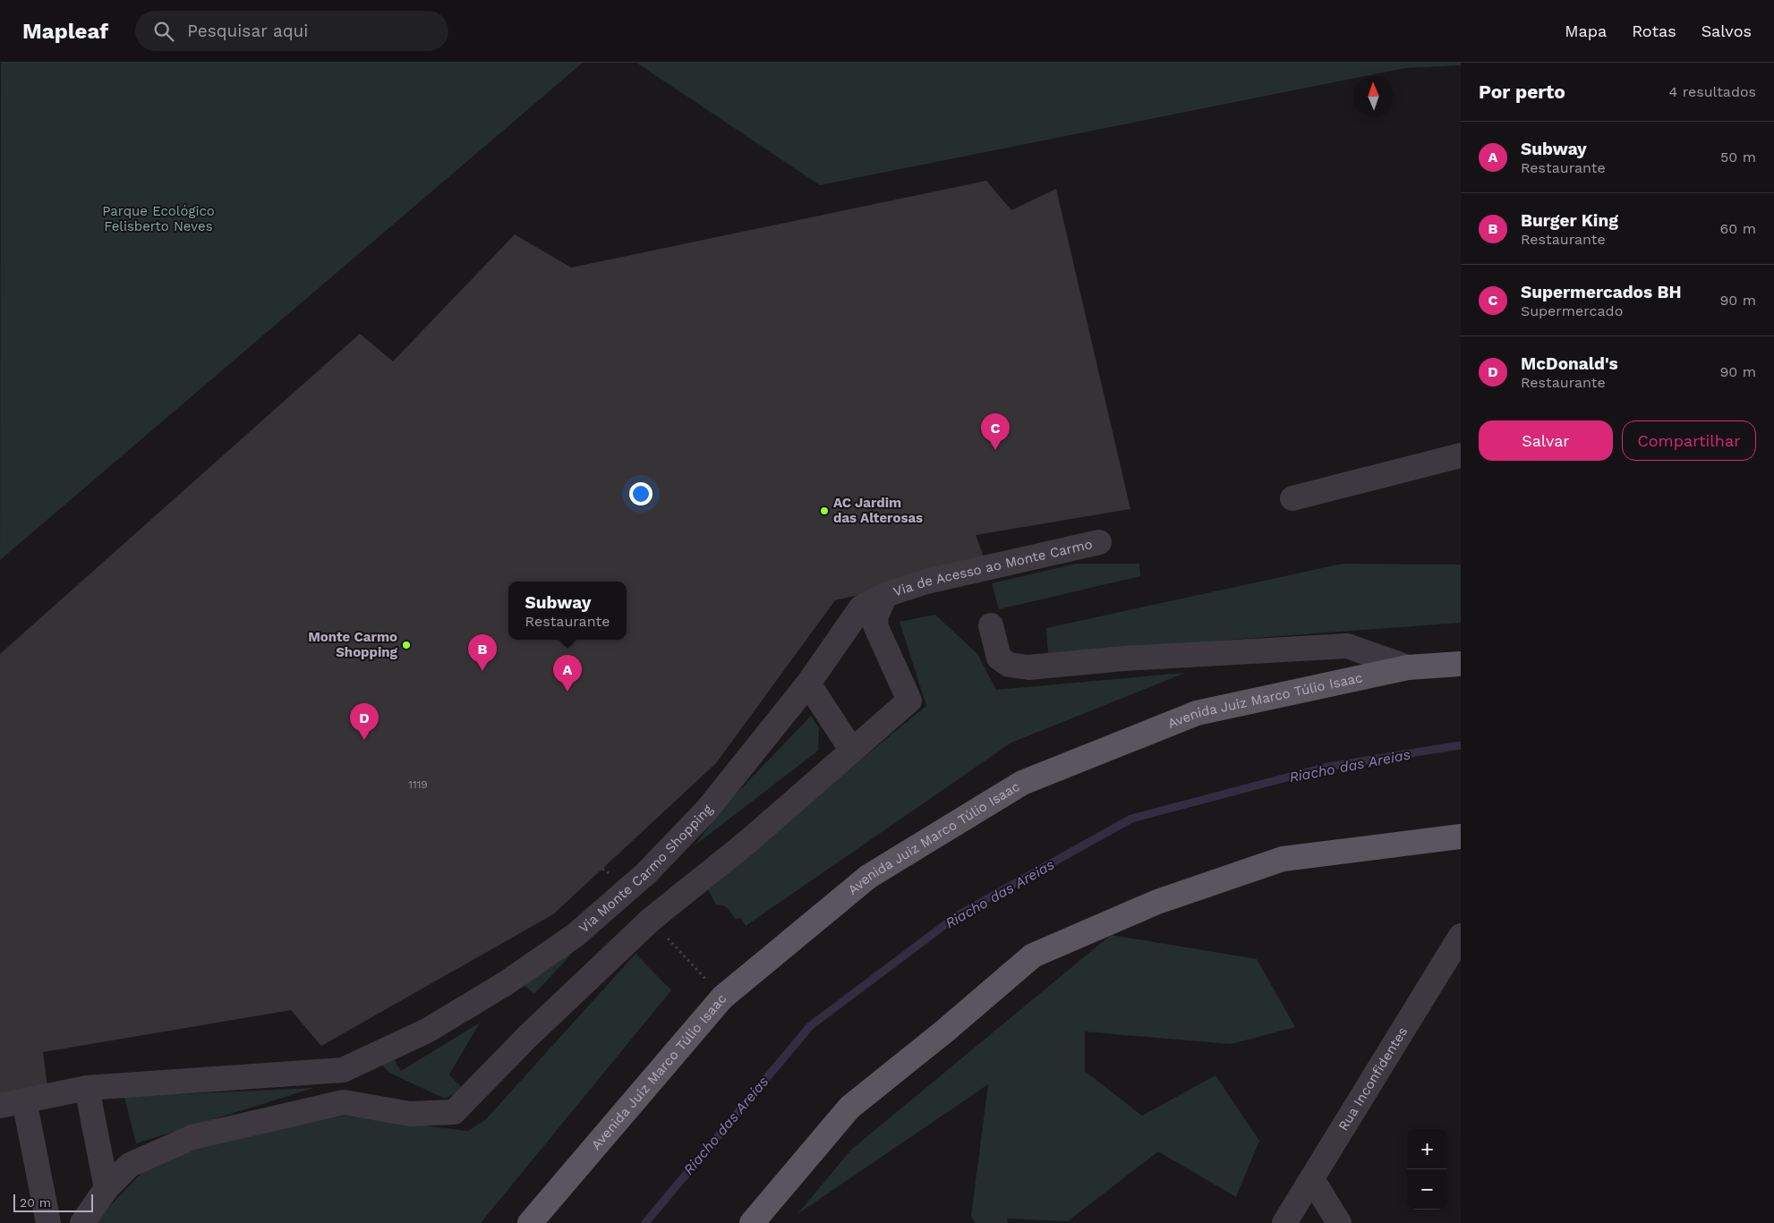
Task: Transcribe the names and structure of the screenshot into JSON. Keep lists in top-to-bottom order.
{
  "streets": {
    "main road": ["Avenida Juiz Marco Túlio Isaac"],
    "street": ["Via de Acesso ao Monte Carmo", "Via Monte Carmo Shopping", "Rua Inconfidentes"]
  },
  "crossings": [
    ["Via de Acesso ao Monte Carmo", "Via Monte Carmo Shopping"]
  ],
  "water": ["Riacho das Areias"],
  "parks": ["Parque Ecológico Felisberto Neves"],
  "places": ["AC Jardim das Alterosas", "Monte Carmo Shopping"],
  "house_numbers": ["1119"],
  "scale_bar": "20 m",
  "north": "top",
  "page": {
    "header": "Mapleaf",
    "search": "Pesquisar aqui",
    "nav": ["Mapa", "Rotas", "Salvos"],
    "heading": ["Por perto", "4 resultados"],
    "list": [
      {
        "mark": "A",
        "name": "Subway",
        "note": "Restaurante",
        "value": "50 m"
      },
      {
        "mark": "B",
        "name": "Burger King",
        "note": "Restaurante",
        "value": "60 m"
      },
      {
        "mark": "C",
        "name": "Supermercados BH",
        "note": "Supermercado",
        "value": "90 m"
      },
      {
        "mark": "D",
        "name": "McDonald's",
        "note": "Restaurante",
        "value": "90 m"
      }
    ],
    "buttons": ["Salvar", "Compartilhar"],
    "pins": [
      "C",
      "B",
      "A",
      "D"
    ],
    "popup": ["Subway", "Restaurante"],
    "map_buttons": ["+", "−"],
    "scale": "20 m"
  }
}
